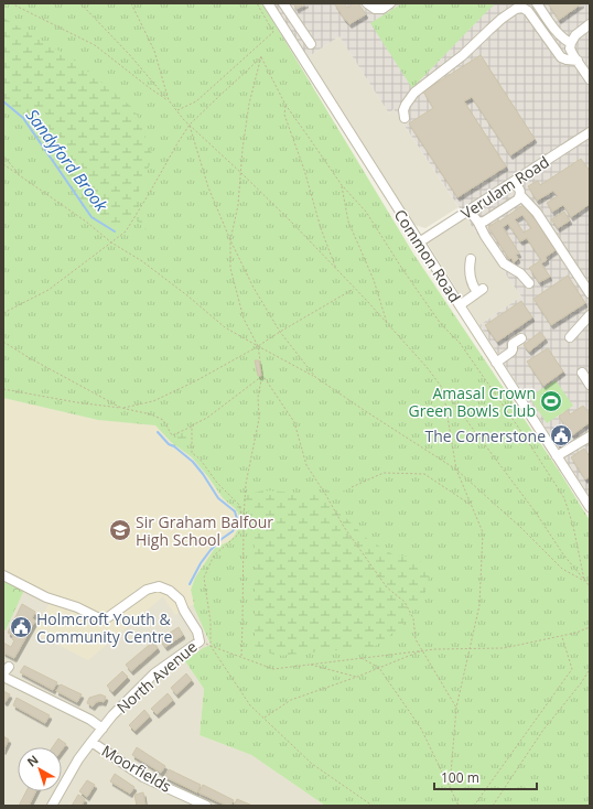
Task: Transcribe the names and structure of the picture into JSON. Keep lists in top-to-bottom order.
{
  "streets": {
    "street": [
      "Verulam Road",
      "Common Road",
      "North Avenue",
      "Moorfields"
    ]
  },
  "crossings": [
    ["Verulam Road", "Common Road"],
    ["North Avenue", "Moorfields"]
  ],
  "water": ["Sandyford Brook"],
  "places": {
    "sports": ["Amasal Crown Green Bowls Club"],
    "public building": ["The Cornerstone", "Holmcroft Youth & Community Centre"],
    "school or university": ["Sir Graham Balfour High School"]
  },
  "scale_bar": "100 m",
  "north": "top left"
}
